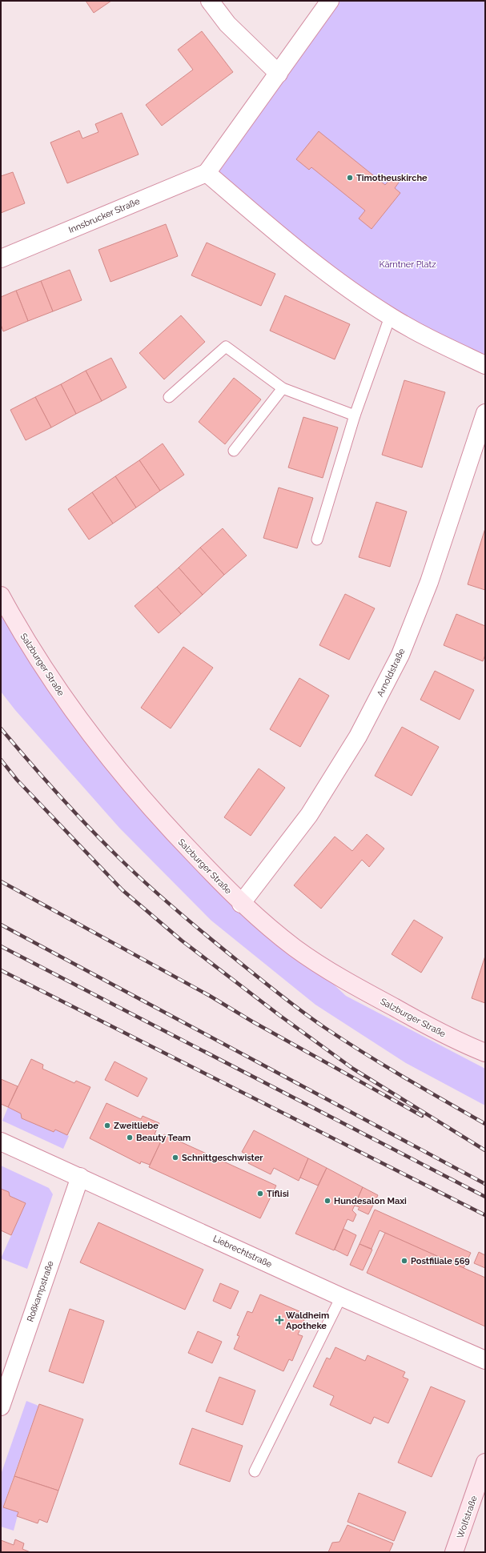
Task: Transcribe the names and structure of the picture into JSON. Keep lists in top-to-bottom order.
{
  "streets": {
    "street": [
      "Innsbrucker Straße",
      "Salzburger Straße",
      "Arnoldstraße",
      "Liebrechtstraße",
      "Roßkampstraße",
      "Wolfstraße"
    ]
  },
  "crossings": [
    ["Salzburger Straße", "Arnoldstraße"],
    ["Liebrechtstraße", "Roßkampstraße"]
  ],
  "parks": ["Kärntner Platz"],
  "places": {
    "other": [
      "Timotheuskirche",
      "Zweitliebe",
      "Beauty Team",
      "Schnittgeschwister",
      "Tiflisi",
      "Hundesalon Maxi",
      "Postfiliale 569"
    ],
    "health": ["Waldheim Apotheke"]
  }
}
